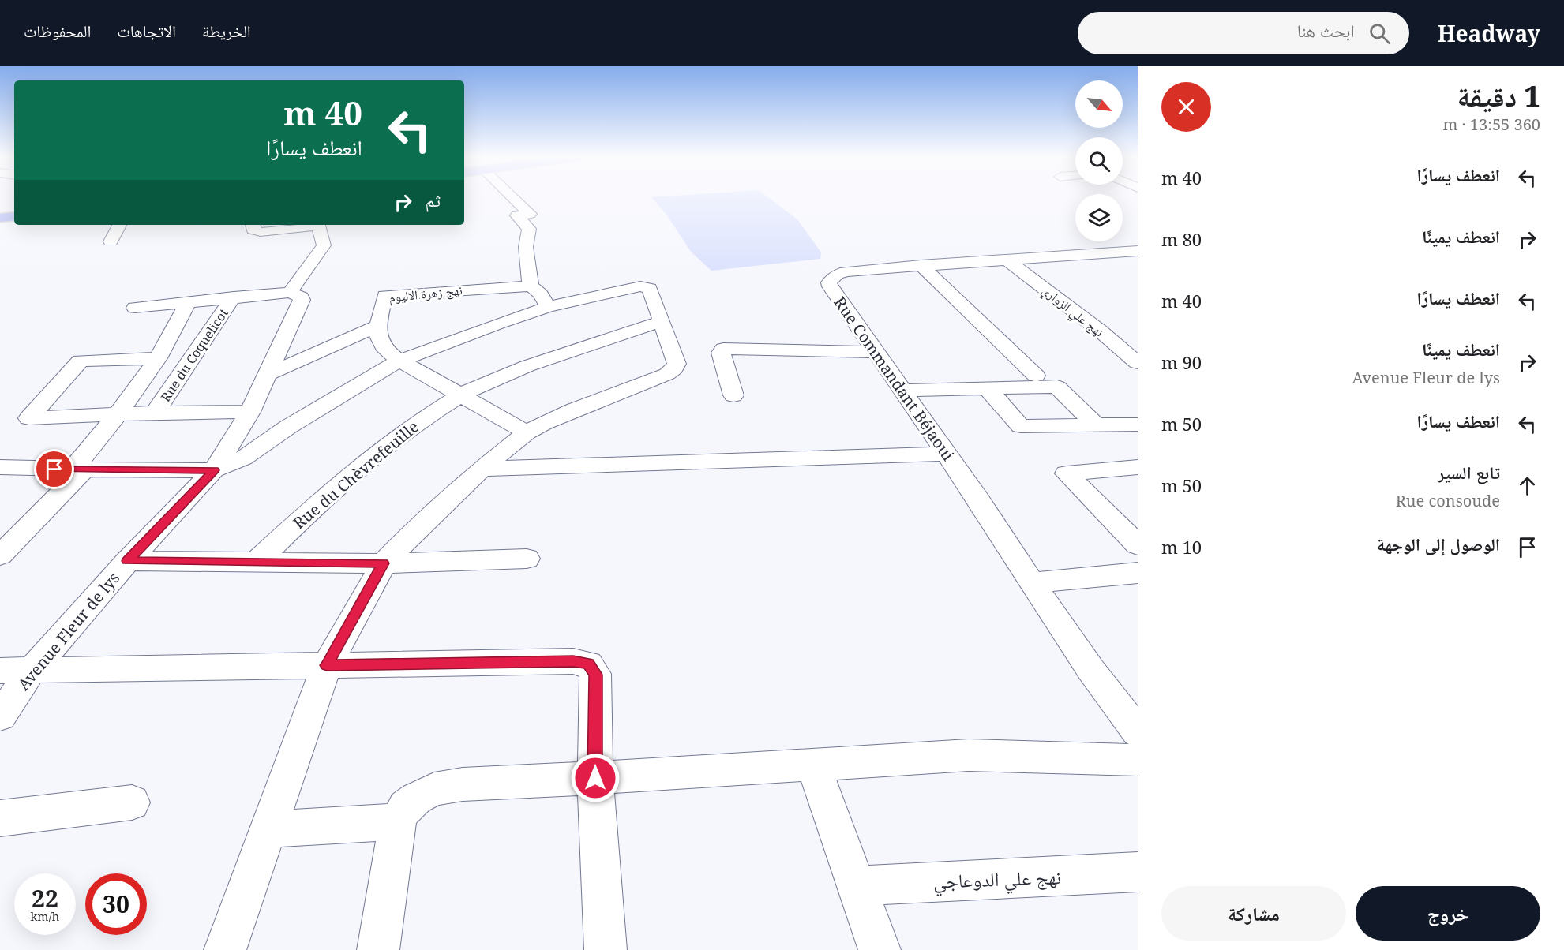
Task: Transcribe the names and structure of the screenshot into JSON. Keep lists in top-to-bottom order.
{
  "streets": {
    "street": [
      "نهج زهرة الاليوم",
      "نهج علي الزواري",
      "Rue du Coquelicot",
      "Rue Commandant Béjaoui",
      "Rue du Chèvrefeuille",
      "Avenue Fleur de lys",
      "نهج علي الدوعاجي"
    ]
  },
  "crossings": [
    ["نهج علي الزواري", "Rue Commandant Béjaoui"],
    ["Rue du Coquelicot", "Avenue Fleur de lys"]
  ],
  "north": "bottom right",
  "page": {
    "header": "Headway",
    "search": "ابحث هنا",
    "nav": ["الخريطة", "الاتجاهات", "المحفوظات"],
    "heading": ["1 دقيقة", "360 m · 13:55"],
    "turn": ["40 m", "انعطف يسارًا"],
    "list": [
      {
        "name": "انعطف يسارًا",
        "value": "40 m"
      },
      {
        "name": "انعطف يمينًا",
        "value": "80 m"
      },
      {
        "name": "انعطف يسارًا",
        "value": "40 m"
      },
      {
        "name": "انعطف يمينًا",
        "note": "Avenue Fleur de lys",
        "value": "90 m"
      },
      {
        "name": "انعطف يسارًا",
        "value": "50 m"
      },
      {
        "name": "تابع السير",
        "note": "Rue consoude",
        "value": "50 m"
      },
      {
        "name": "الوصول إلى الوجهة",
        "value": "10 m"
      }
    ],
    "then": "ثم",
    "speed": "22 km/h",
    "limit": "30",
    "buttons": ["خروج", "مشاركة"]
  }
}
